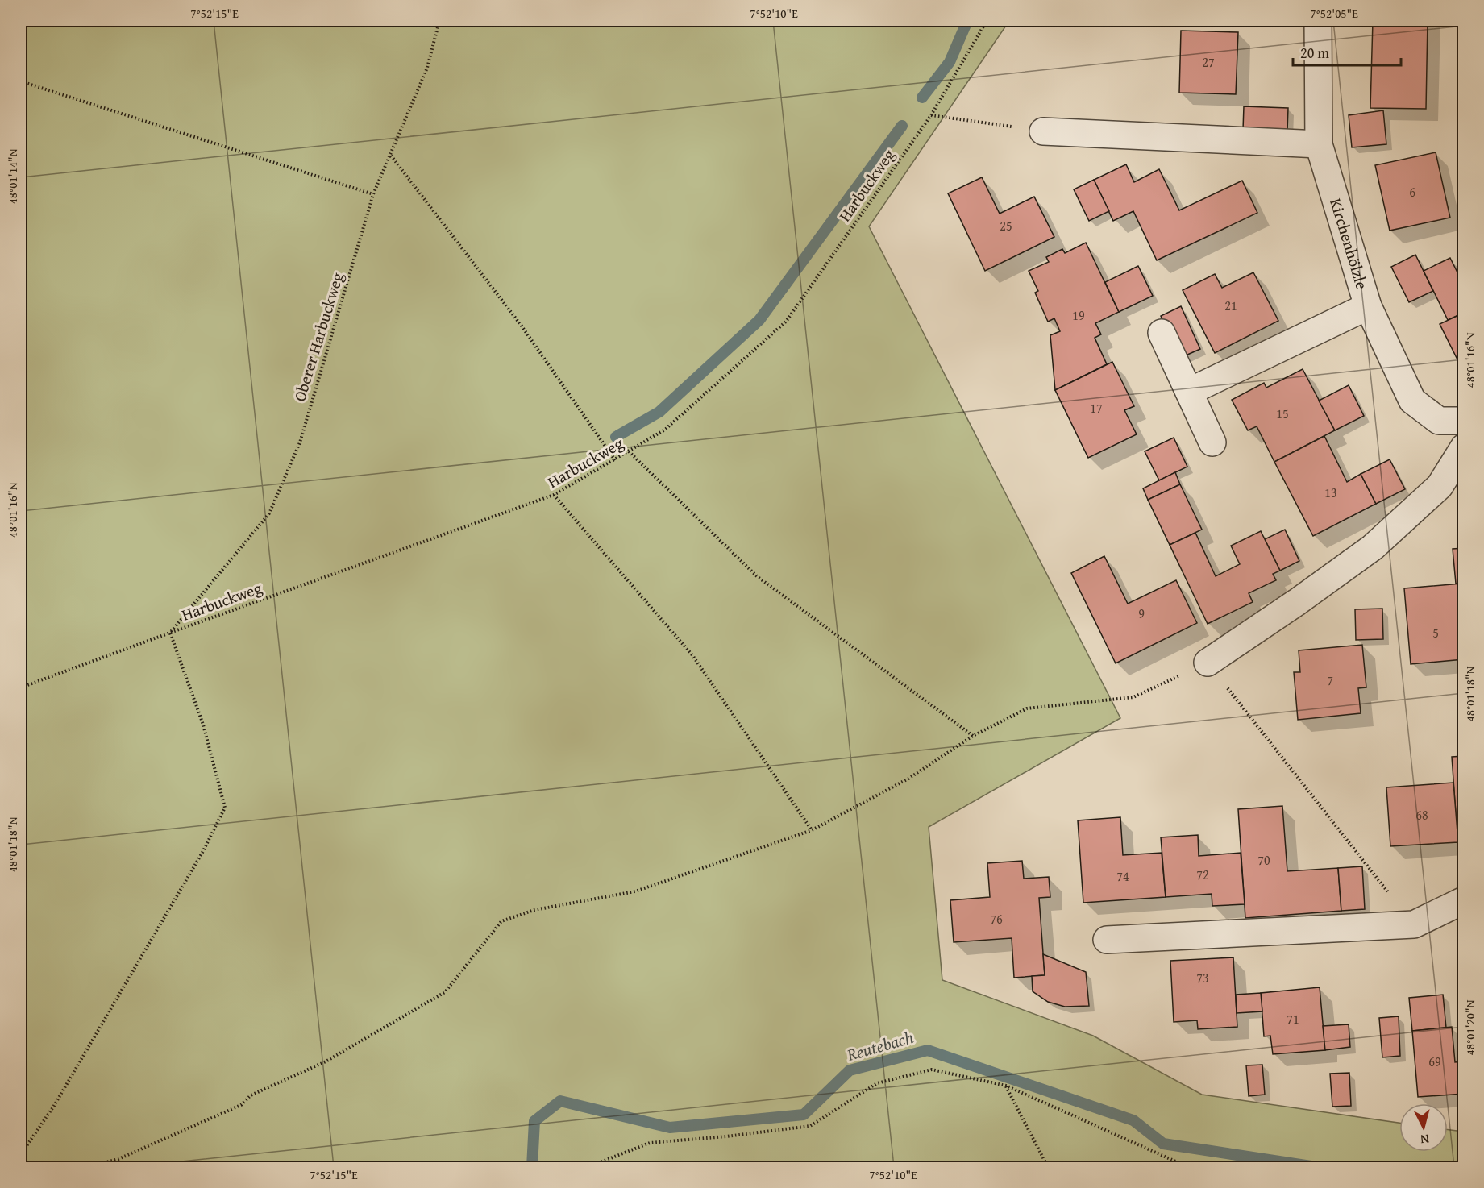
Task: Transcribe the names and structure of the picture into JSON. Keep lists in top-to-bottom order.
{
  "streets": {
    "street": ["Kirchenhölzle"],
    "path": ["Harbuckweg", "Oberer Harbuckweg"]
  },
  "crossings": [
    ["Harbuckweg", "Oberer Harbuckweg"]
  ],
  "water": ["Reutebach"],
  "house_numbers": [
    "27",
    "6",
    "25",
    "21",
    "19",
    "17",
    "15",
    "13",
    "9",
    "5",
    "7",
    "68",
    "70",
    "72",
    "74",
    "76",
    "73",
    "71",
    "69"
  ],
  "scale_bar": "20 m",
  "north": "bottom",
  "coordinates": [
    "7°52'15\"E",
    "7°52'10\"E",
    "7°52'05\"E",
    "48°01'14\"N",
    "48°01'16\"N",
    "48°01'18\"N",
    "48°01'20\"N"
  ]
}
